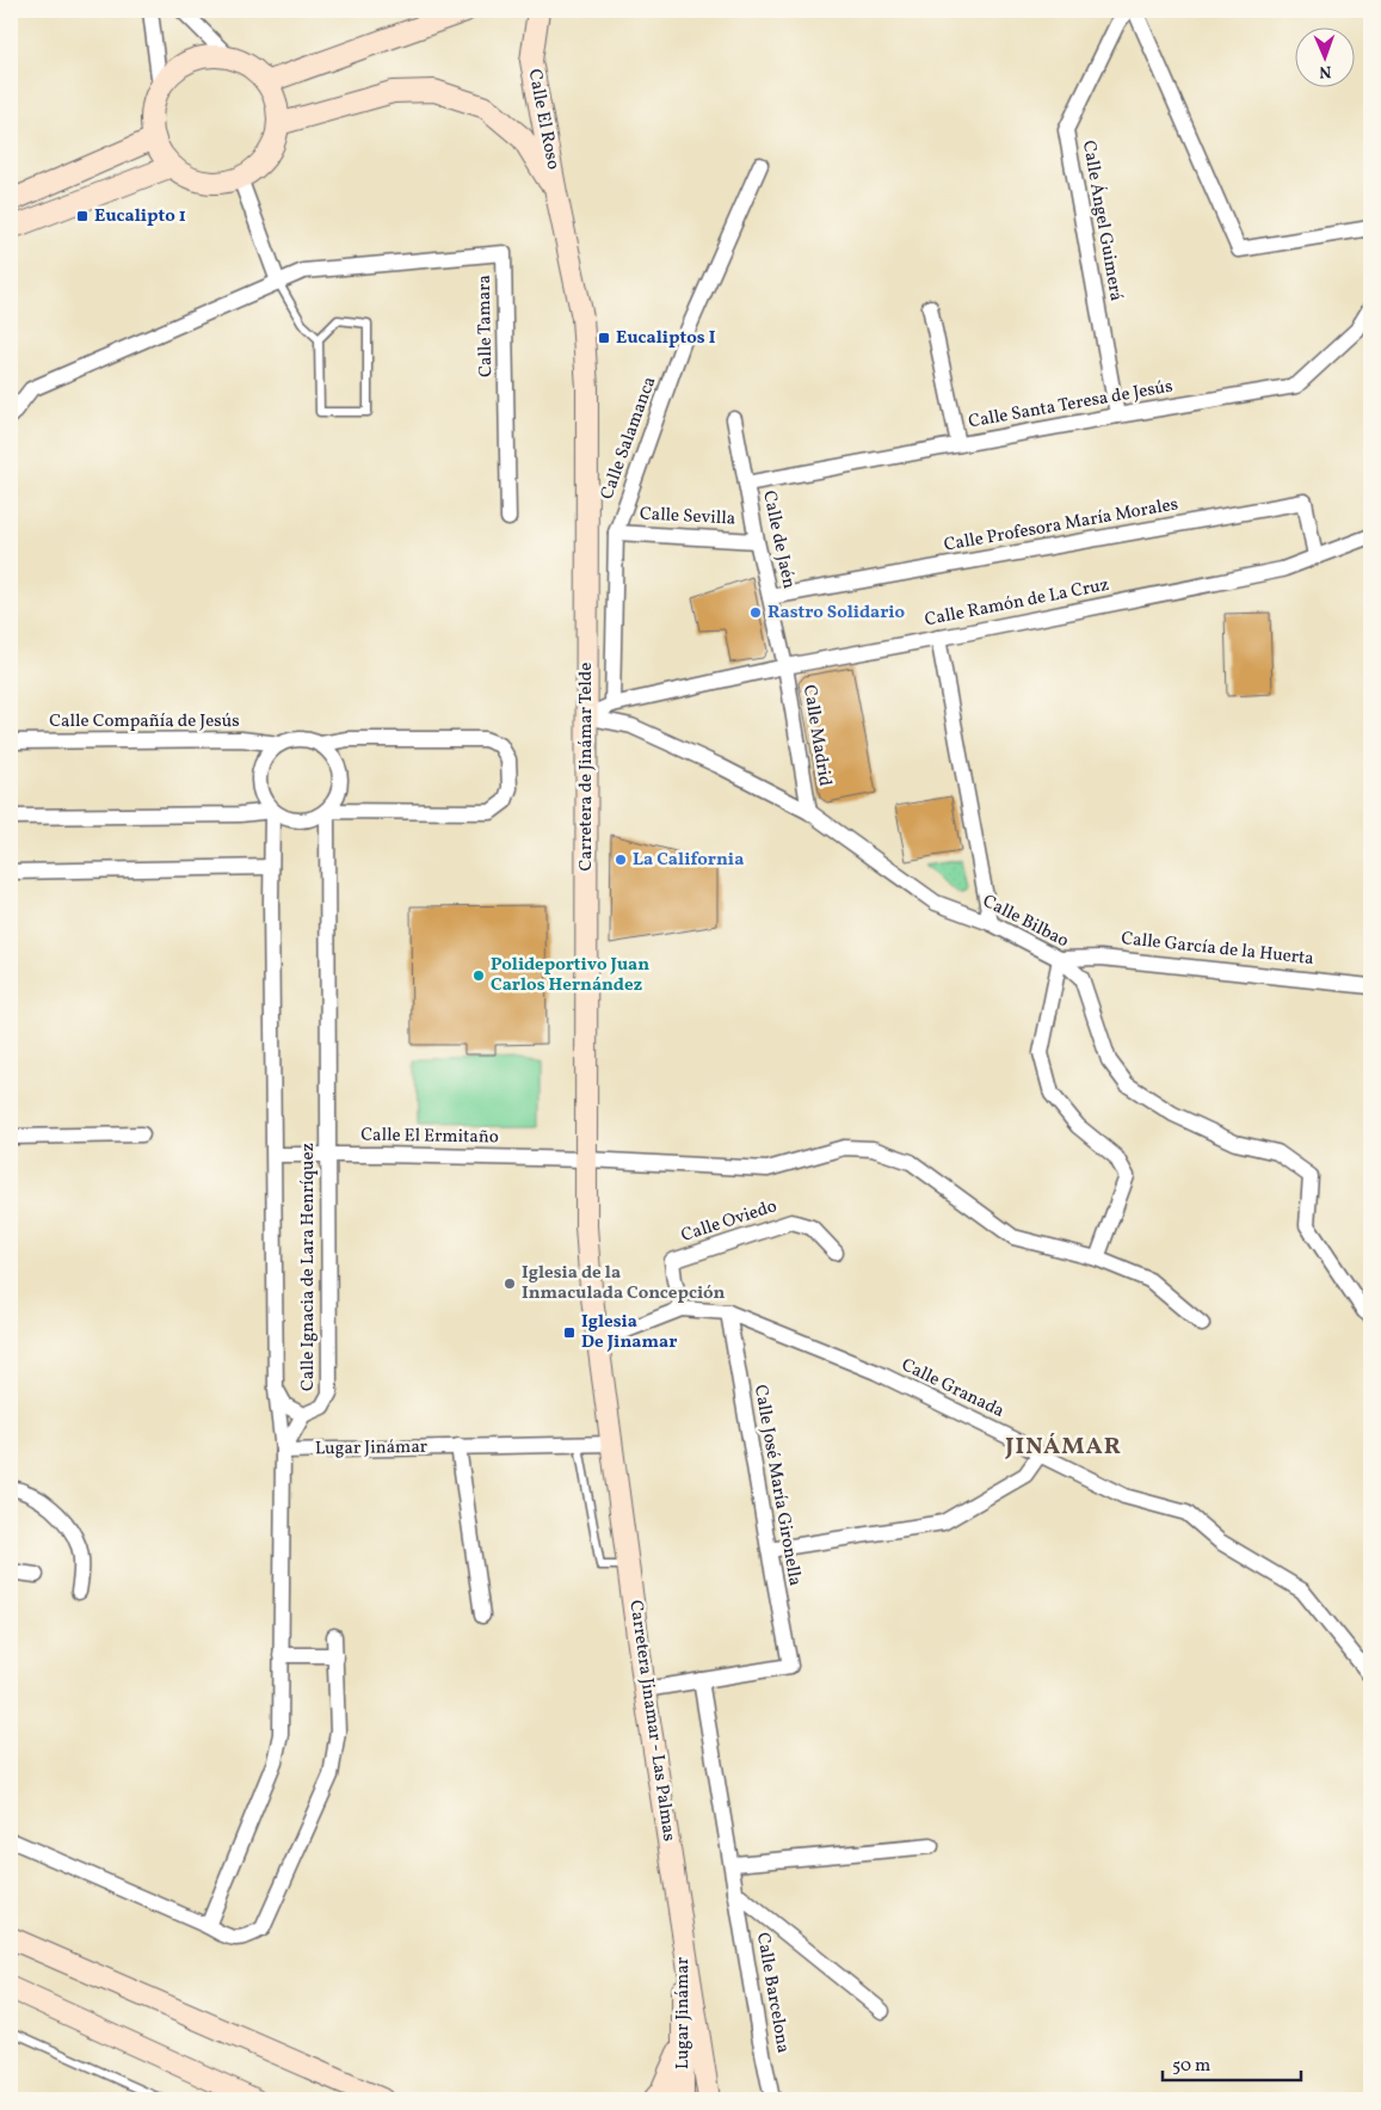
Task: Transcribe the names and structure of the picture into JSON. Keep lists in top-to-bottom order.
{
  "streets": {
    "main road": [
      "Calle El Roso",
      "Carretera de Jinámar Telde",
      "Lugar Jinámar",
      "Carretera Jinamar - Las Palmas"
    ],
    "street": [
      "Calle Ángel Guimerá",
      "Calle Tamara",
      "Calle Santa Teresa de Jesús",
      "Calle Salamanca",
      "Calle Sevilla",
      "Calle Profesora María Morales",
      "Calle de Jaén",
      "Calle Ramón de La Cruz",
      "Calle Compañía de Jesús",
      "Calle Madrid",
      "Calle Bilbao",
      "Calle García de la Huerta",
      "Calle El Ermitaño",
      "Calle Oviedo",
      "Calle Ignacia de Lara Henríquez",
      "Calle Granada",
      "Calle José María Gironella",
      "Calle Barcelona"
    ]
  },
  "crossings": [
    ["Calle El Roso", "Carretera de Jinámar Telde"],
    ["Calle Ángel Guimerá", "Calle Santa Teresa de Jesús"],
    ["Calle Santa Teresa de Jesús", "Calle de Jaén"],
    ["Calle Salamanca", "Calle Sevilla"],
    ["Calle Salamanca", "Calle Ramón de La Cruz"],
    ["Calle Sevilla", "Calle de Jaén"],
    ["Calle Profesora María Morales", "Calle de Jaén"],
    ["Calle Profesora María Morales", "Calle Ramón de La Cruz"],
    ["Calle de Jaén", "Calle Ramón de La Cruz"],
    ["Calle de Jaén", "Calle Madrid"],
    ["Calle Ramón de La Cruz", "Calle Madrid"],
    ["Calle Ramón de La Cruz", "Carretera de Jinámar Telde"],
    ["Calle Ramón de La Cruz", "Calle Bilbao"],
    ["Calle Compañía de Jesús", "Calle Ignacia de Lara Henríquez"],
    ["Calle Madrid", "Calle Bilbao"],
    ["Carretera de Jinámar Telde", "Calle Bilbao"],
    ["Carretera de Jinámar Telde", "Calle El Ermitaño"],
    ["Carretera de Jinámar Telde", "Calle Granada"],
    ["Carretera de Jinámar Telde", "Carretera Jinamar - Las Palmas"],
    ["Calle Bilbao", "Calle García de la Huerta"],
    ["Calle El Ermitaño", "Calle Ignacia de Lara Henríquez"],
    ["Calle Oviedo", "Calle Granada"],
    ["Calle Granada", "Calle José María Gironella"],
    ["Calle Granada", "Carretera Jinamar - Las Palmas"],
    ["Lugar Jinámar", "Carretera Jinamar - Las Palmas"],
    ["Calle José María Gironella", "Calle Barcelona"]
  ],
  "districts": ["JINÁMAR"],
  "places": {
    "transit": ["Eucalipto 1", "Eucaliptos I", "Iglesia De Jinamar"],
    "other": [
      "Rastro Solidario",
      "La California",
      "Polideportivo Juan Carlos Hernández",
      "Iglesia de la Inmaculada Concepción"
    ]
  },
  "scale_bar": "50 m",
  "north": "bottom"
}
